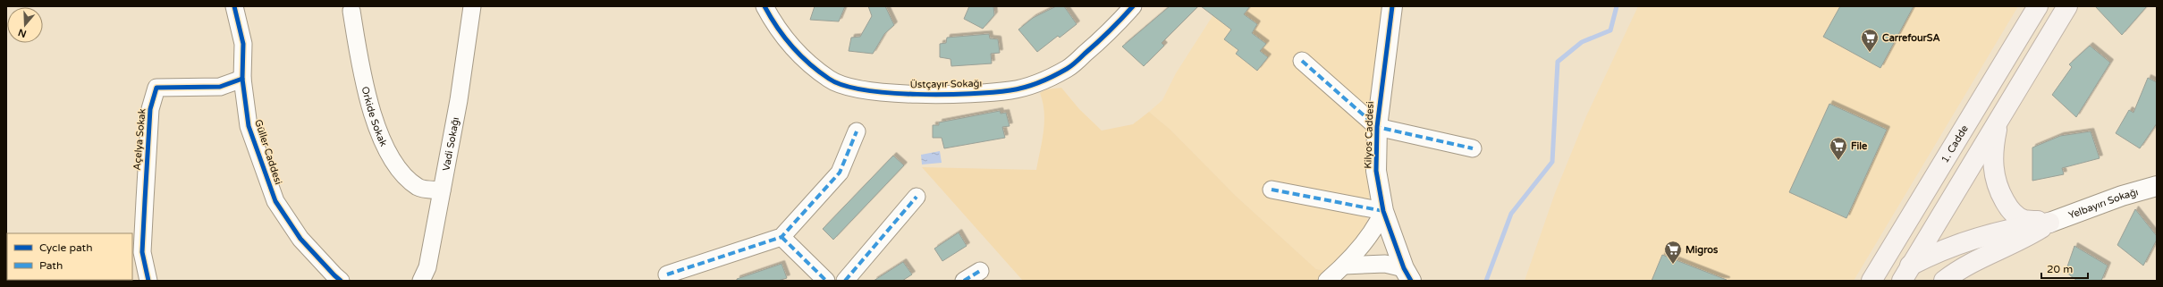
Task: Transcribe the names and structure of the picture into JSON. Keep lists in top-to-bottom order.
{
  "streets": {
    "main road": ["1. Cadde"],
    "street": [
      "Üstçayır Sokağı",
      "Orkide Sokak",
      "Kilyos Caddesi",
      "Açelya Sokak",
      "Vadi Sokağı",
      "Güller Caddesi",
      "Yelbayırı Sokağı"
    ]
  },
  "crossings": [
    ["Orkide Sokak", "Vadi Sokağı"],
    ["Açelya Sokak", "Güller Caddesi"]
  ],
  "places": {
    "supermarket": ["CarrefourSA", "File", "Migros"]
  },
  "legend": ["Cycle path", "Path"],
  "scale_bar": "20 m",
  "north": "bottom"
}
